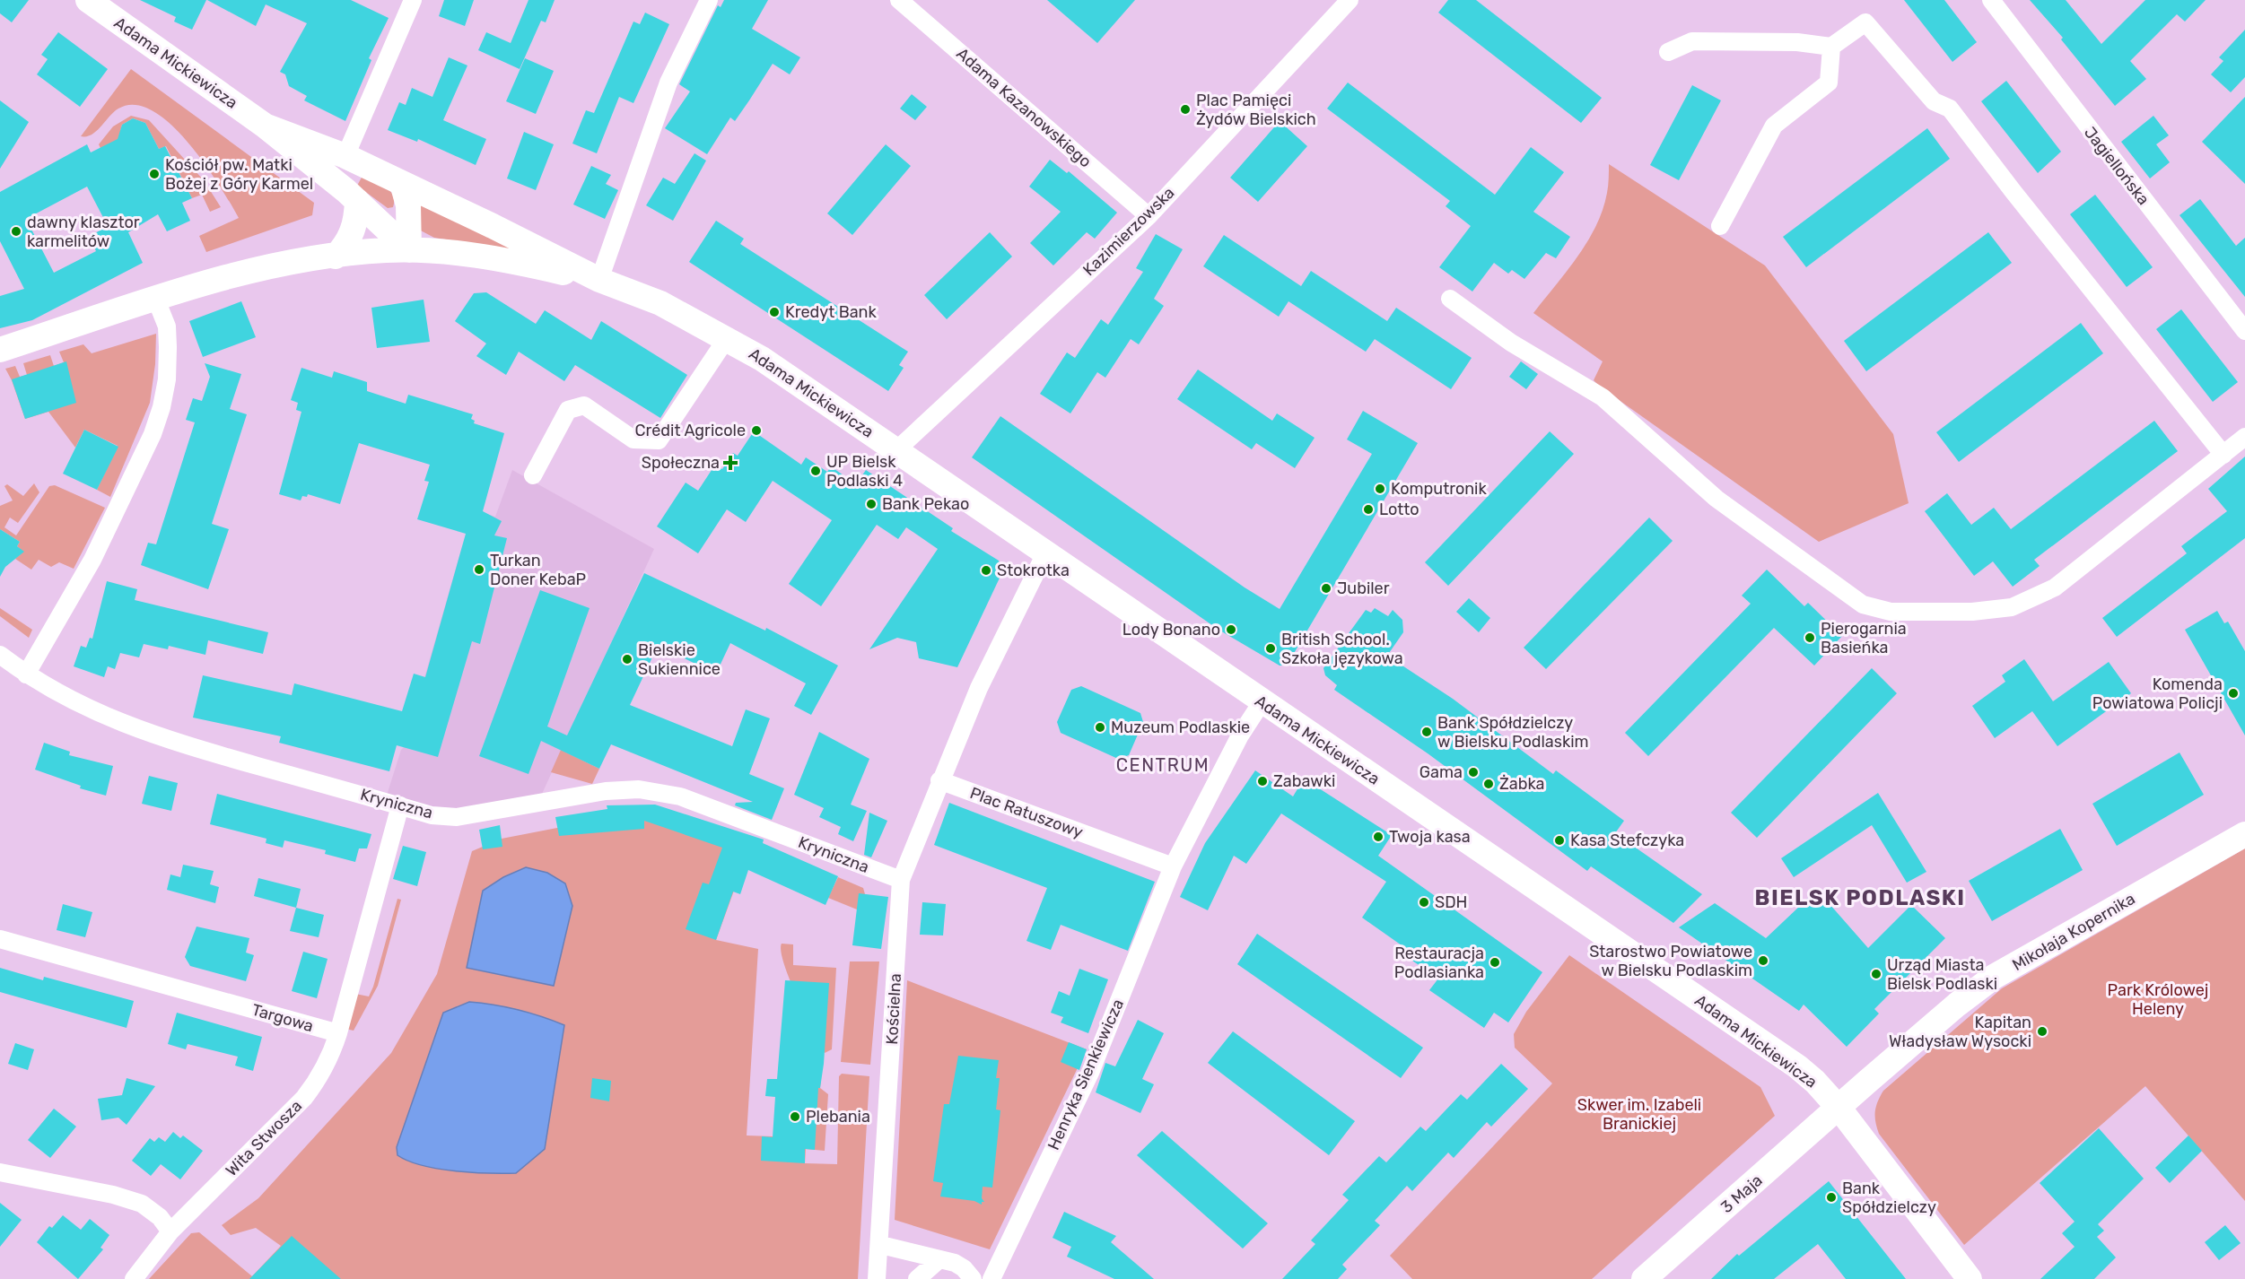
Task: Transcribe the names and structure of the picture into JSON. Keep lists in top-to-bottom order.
{
  "streets": {
    "main road": ["Adama Mickiewicza", "Mikołaja Kopernika", "3 Maja"],
    "street": [
      "Adama Kazanowskiego",
      "Jagiellońska",
      "Kazimierzowska",
      "Kryniczna",
      "Plac Ratuszowy",
      "Kościelna",
      "Targowa",
      "Henryka Sienkiewicza",
      "Wita Stwosza"
    ]
  },
  "crossings": [
    ["Adama Mickiewicza", "Kazimierzowska"],
    ["Adama Mickiewicza", "Mikołaja Kopernika"],
    ["Adama Mickiewicza", "3 Maja"],
    ["Adama Kazanowskiego", "Kazimierzowska"],
    ["Kryniczna", "Kościelna"],
    ["Plac Ratuszowy", "Kościelna"],
    ["Plac Ratuszowy", "Henryka Sienkiewicza"],
    ["Mikołaja Kopernika", "3 Maja"],
    ["Targowa", "Wita Stwosza"]
  ],
  "districts": ["CENTRUM", "BIELSK PODLASKI"],
  "parks": ["Park Królowej Heleny", "Skwer im. Izabeli Branickiej"],
  "places": {
    "other": [
      "Plac Pamięci Żydów Bielskich",
      "Kościół pw. Matki Bożej z Góry Karmel",
      "dawny klasztor karmelitów",
      "Kredyt Bank",
      "Crédit Agricole",
      "UP Bielsk Podlaski 4",
      "Komputronik",
      "Bank Pekao",
      "Lotto",
      "Turkan Doner KebaP",
      "Stokrotka",
      "Jubiler",
      "Lody Bonano",
      "Pierogarnia Basieńka",
      "British School. Szkoła językowa",
      "Bielskie Sukiennice",
      "Komenda Powiatowa Policji",
      "Muzeum Podlaskie",
      "Bank Spółdzielczy w Bielsku Podlaskim",
      "Gama",
      "Zabawki",
      "Żabka",
      "Twoja kasa",
      "Kasa Stefczyka",
      "SDH",
      "Starostwo Powiatowe w Bielsku Podlaskim",
      "Restauracja Podlasianka",
      "Urząd Miasta Bielsk Podlaski",
      "Kapitan Władysław Wysocki",
      "Plebania",
      "Bank Spółdzielczy"
    ],
    "health": ["Społeczna"]
  }
}
